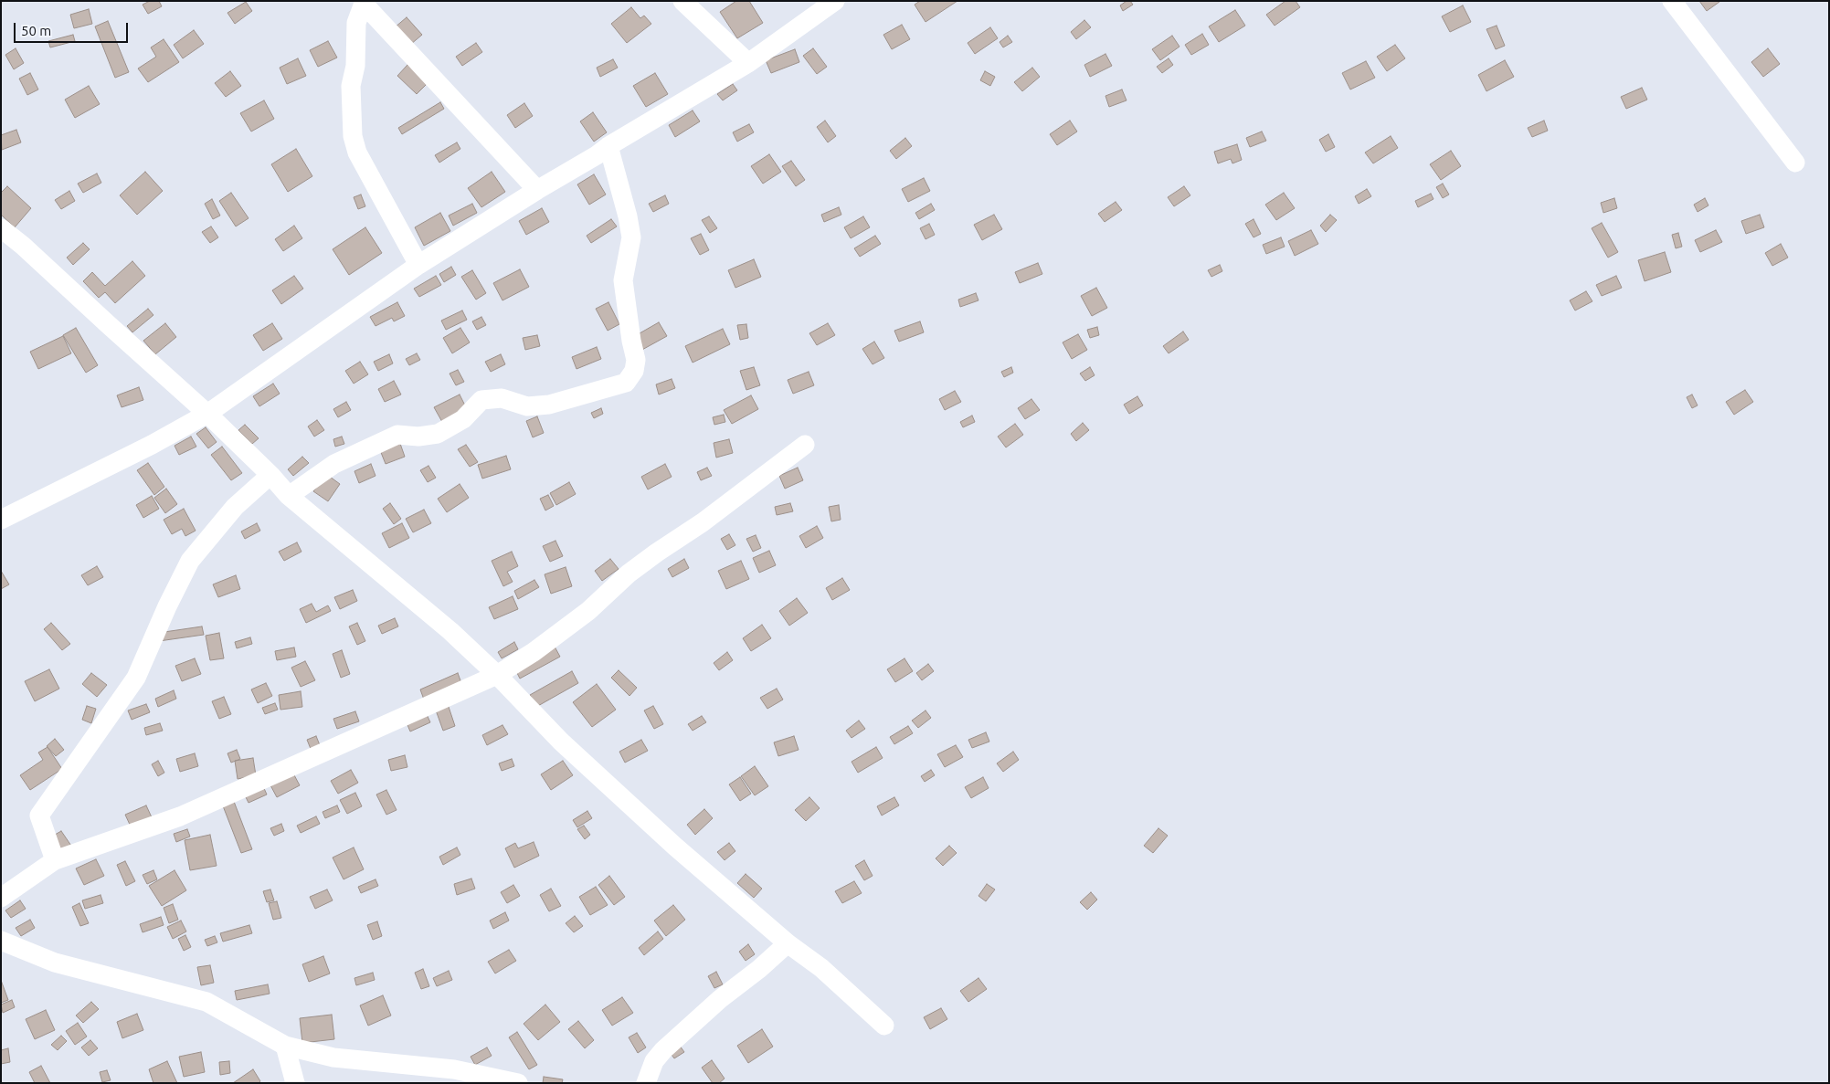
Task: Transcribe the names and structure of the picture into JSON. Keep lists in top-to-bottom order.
{
  "scale_bar": "50 m"
}
